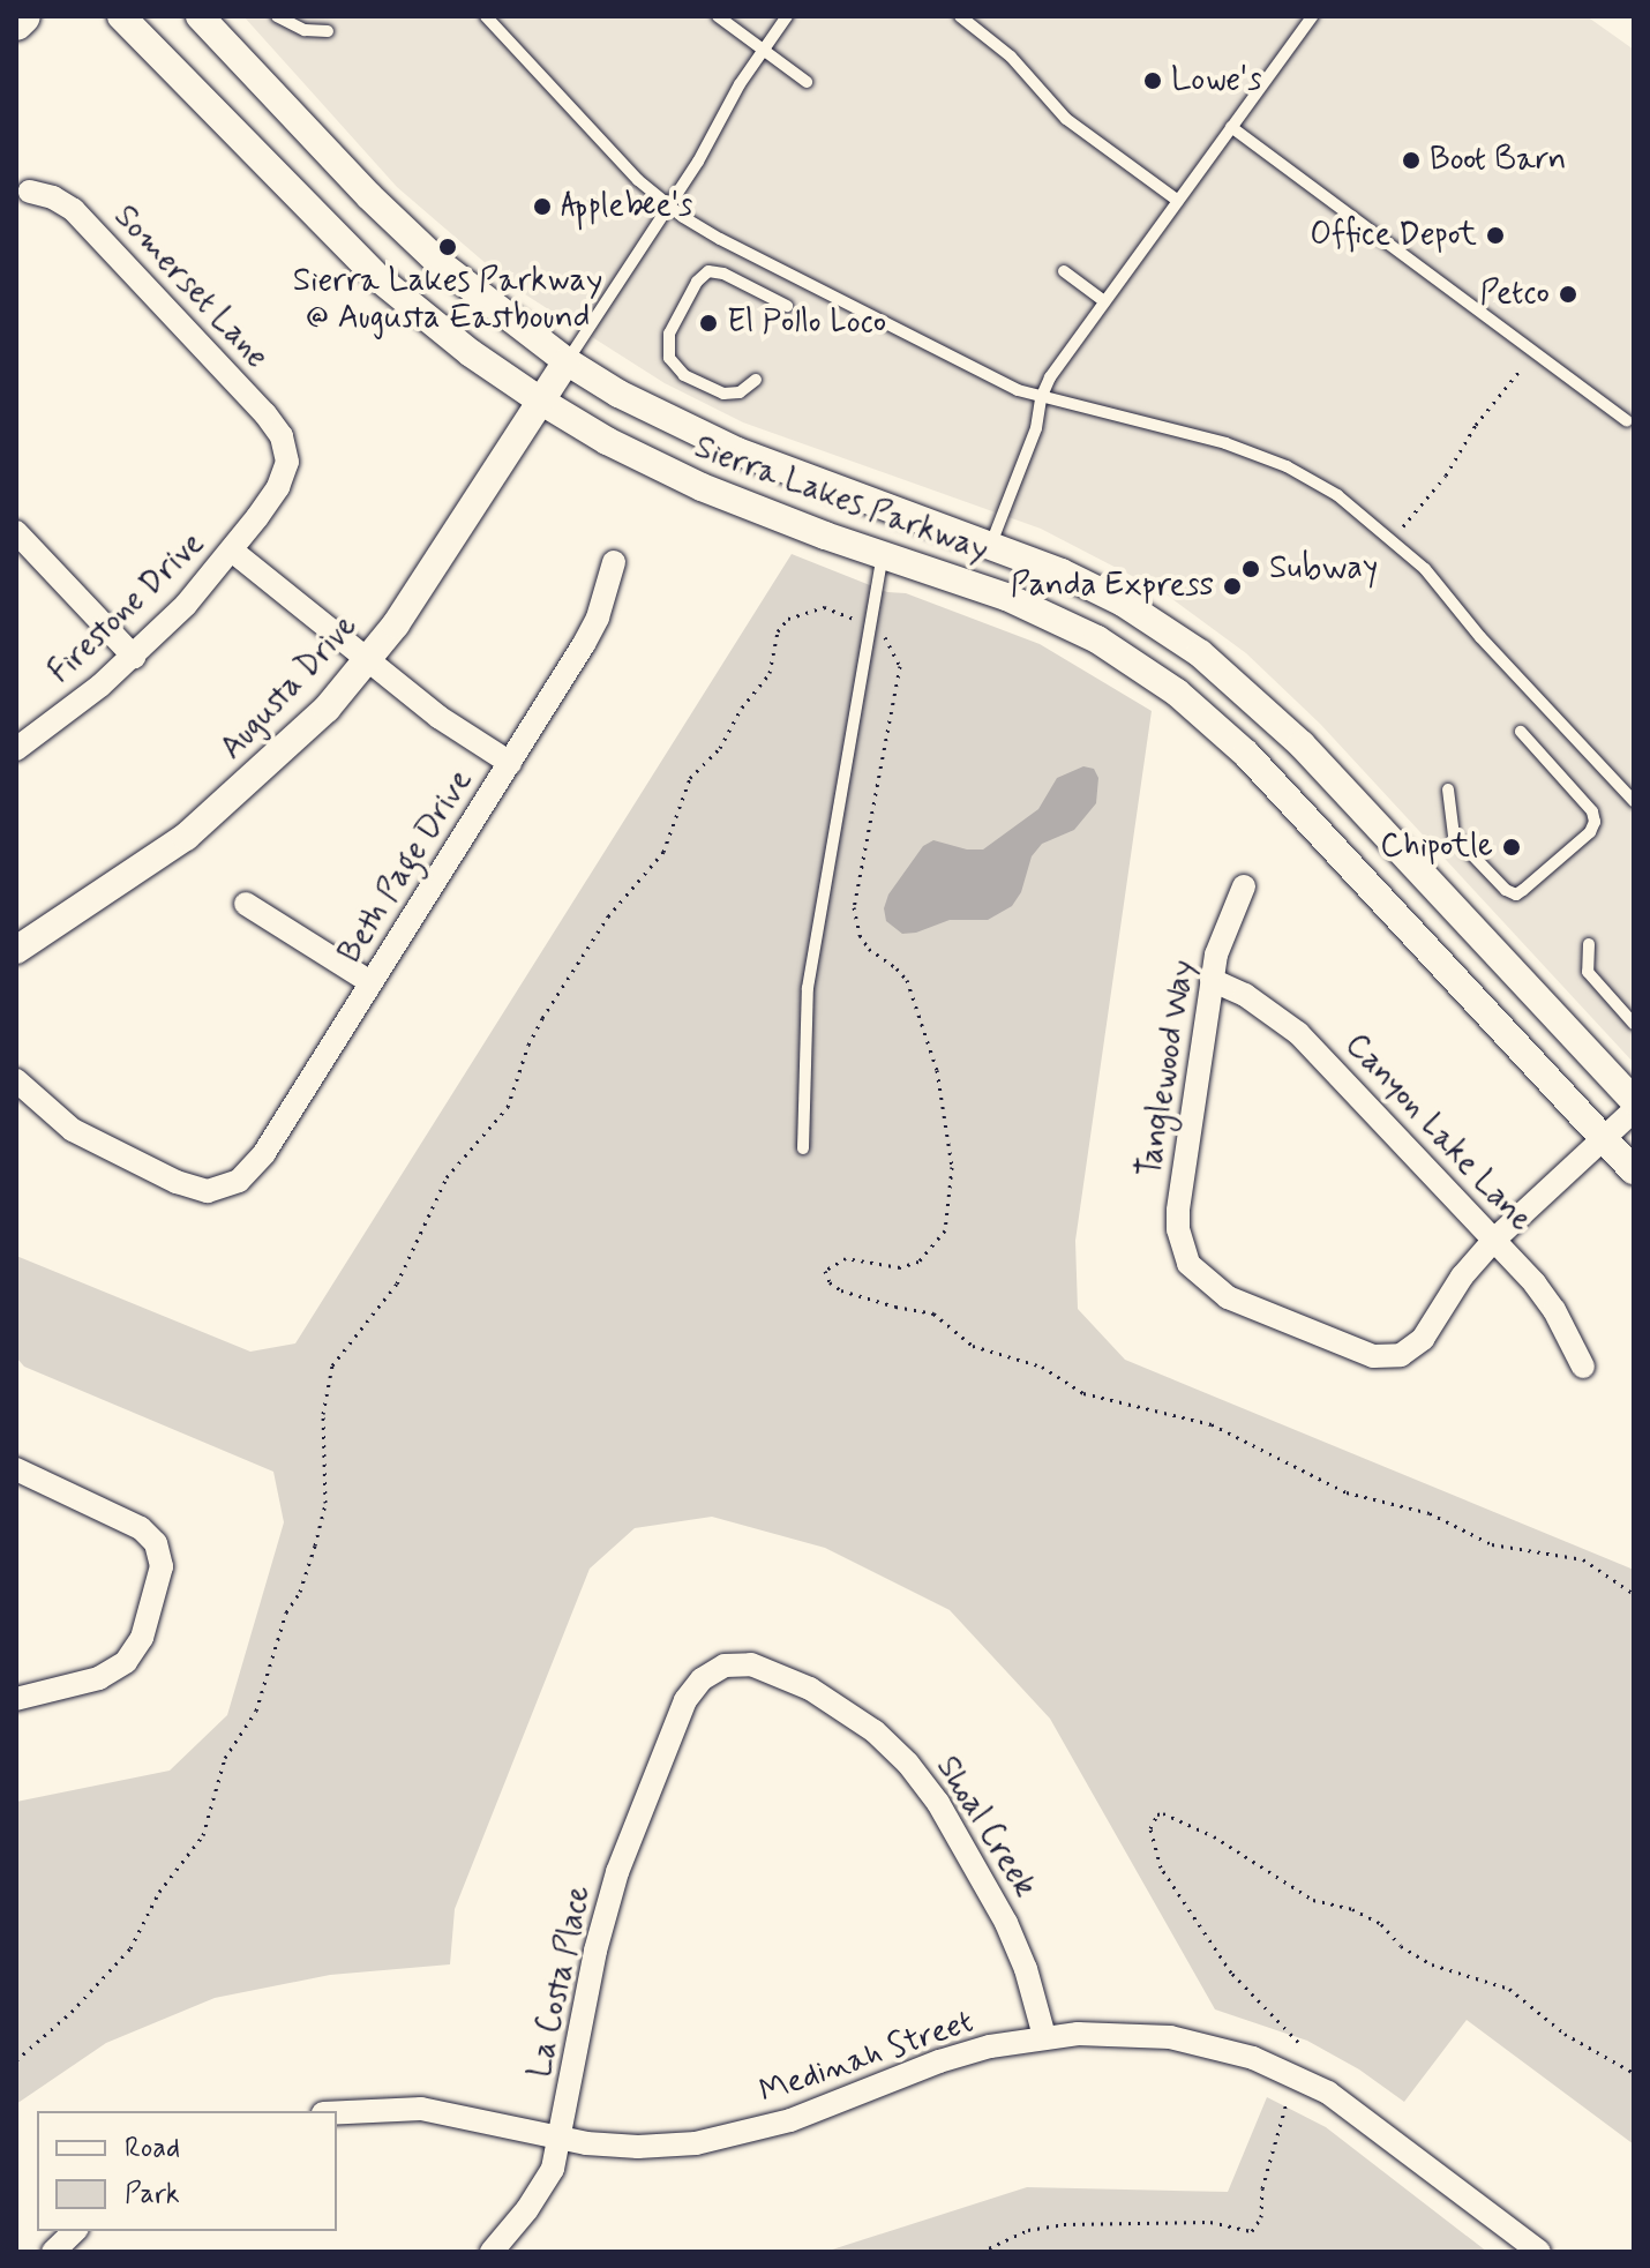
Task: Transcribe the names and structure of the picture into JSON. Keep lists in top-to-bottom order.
{
  "streets": {
    "street": [
      "Somerset Lane",
      "Sierra Lakes Parkway",
      "Firestone Drive",
      "Augusta Drive",
      "Beth Page Drive",
      "Tanglewood Way",
      "Canyon Lake Lane",
      "Shoal Creek",
      "La Costa Place",
      "Medinah Street"
    ]
  },
  "crossings": [
    ["Somerset Lane", "Firestone Drive"],
    ["Sierra Lakes Parkway", "Augusta Drive"],
    ["Tanglewood Way", "Canyon Lake Lane"],
    ["Shoal Creek", "La Costa Place"],
    ["Shoal Creek", "Medinah Street"],
    ["La Costa Place", "Medinah Street"]
  ],
  "places": [
    "Lowe's",
    "Boot Barn",
    "Applebee's",
    "Office Depot",
    "Sierra Lakes Parkway @ Augusta Eastbound",
    "Petco",
    "El Pollo Loco",
    "Subway",
    "Panda Express",
    "Chipotle"
  ],
  "legend": ["Road", "Park"]
}
